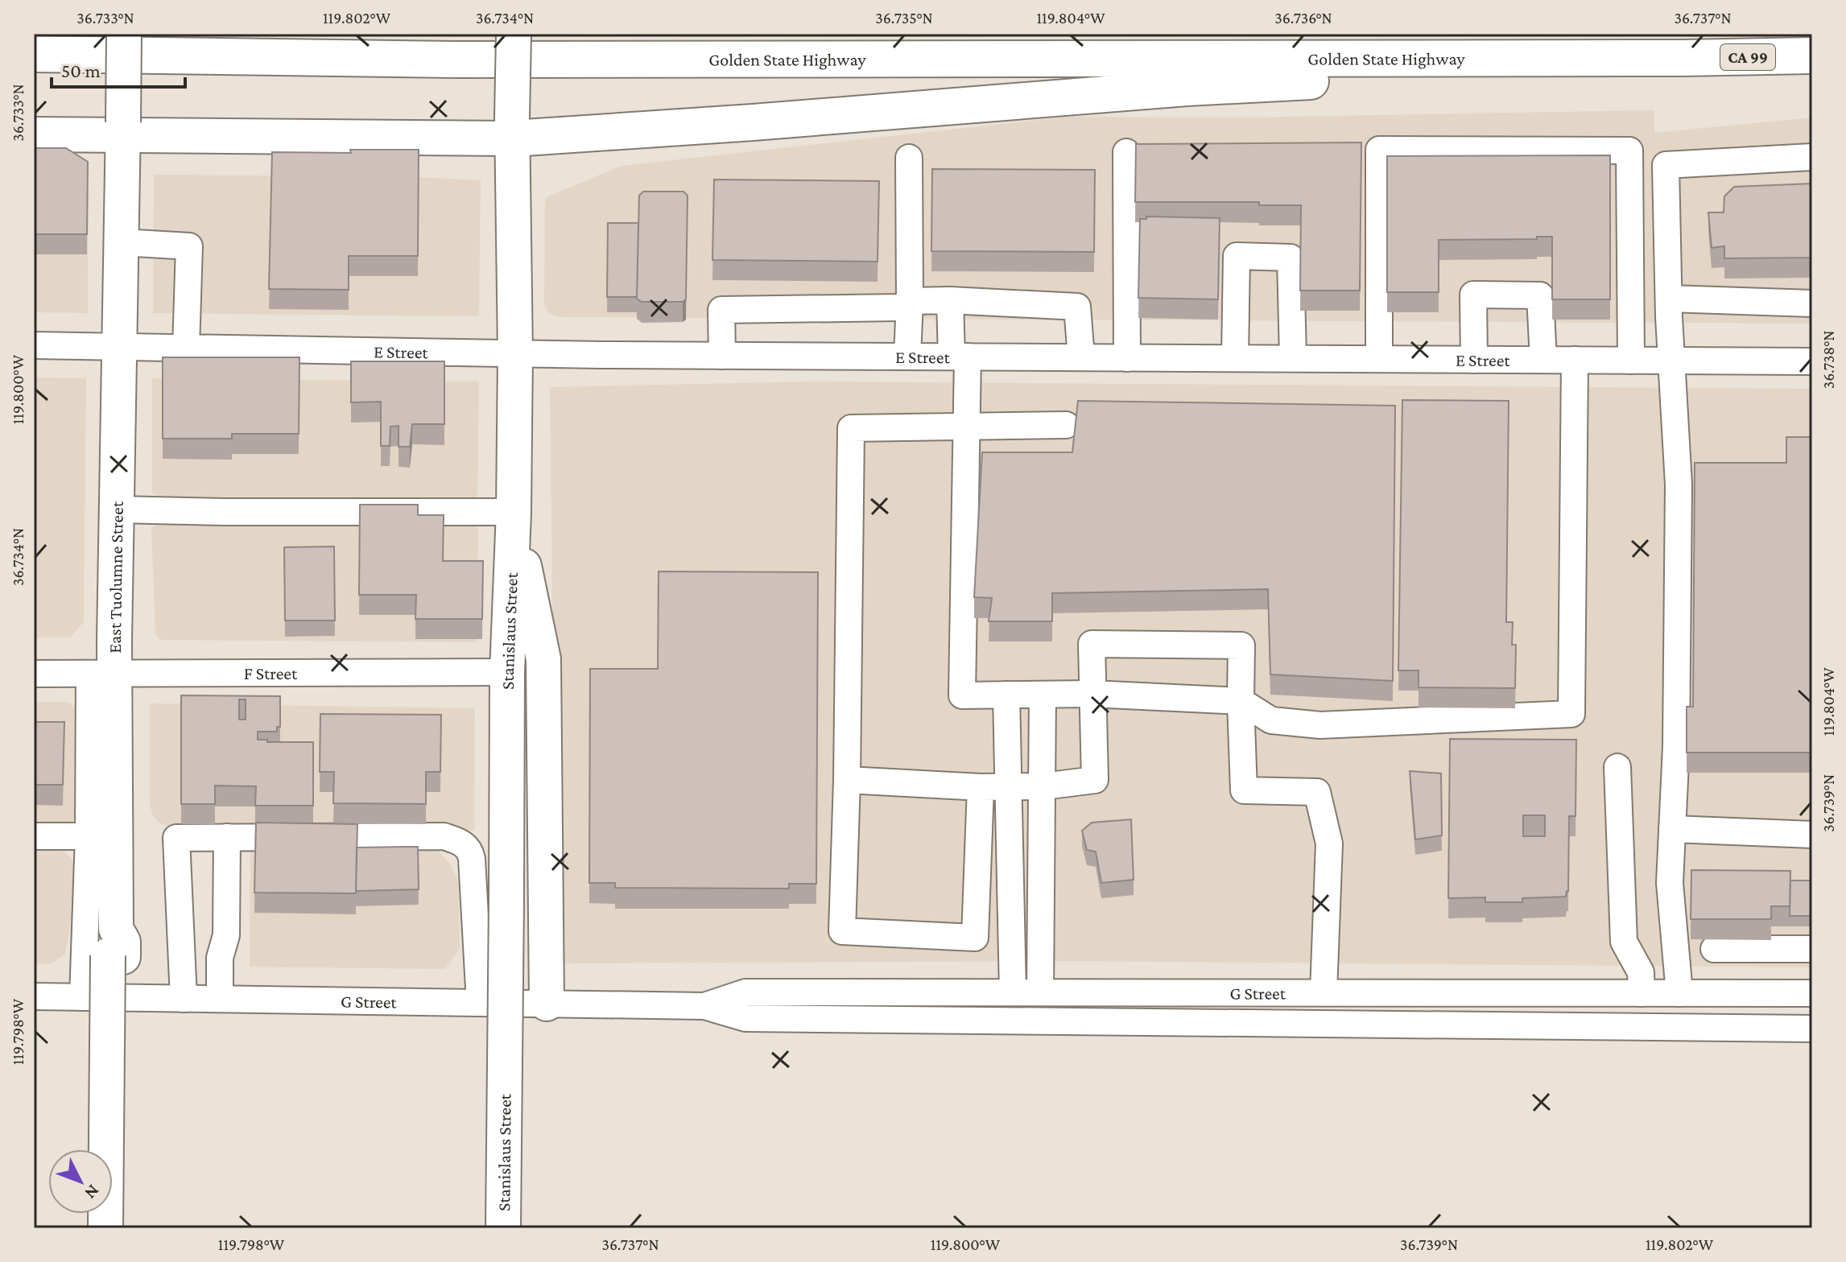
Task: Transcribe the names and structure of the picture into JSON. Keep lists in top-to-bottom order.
{
  "streets": {
    "highway": ["CA 99", "Golden State Highway"],
    "main road": ["East Tuolumne Street", "Stanislaus Street"],
    "street": ["E Street", "F Street", "G Street"]
  },
  "crossings": [
    ["E Street", "East Tuolumne Street"],
    ["E Street", "Stanislaus Street"],
    ["East Tuolumne Street", "F Street"],
    ["Stanislaus Street", "F Street"]
  ],
  "scale_bar": "50 m",
  "north": "bottom right",
  "coordinates": [
    "36.733°N",
    "119.802°W",
    "36.734°N",
    "36.735°N",
    "119.804°W",
    "36.736°N",
    "36.737°N",
    "36.738°N",
    "119.800°W",
    "36.739°N",
    "119.798°W"
  ]
}
